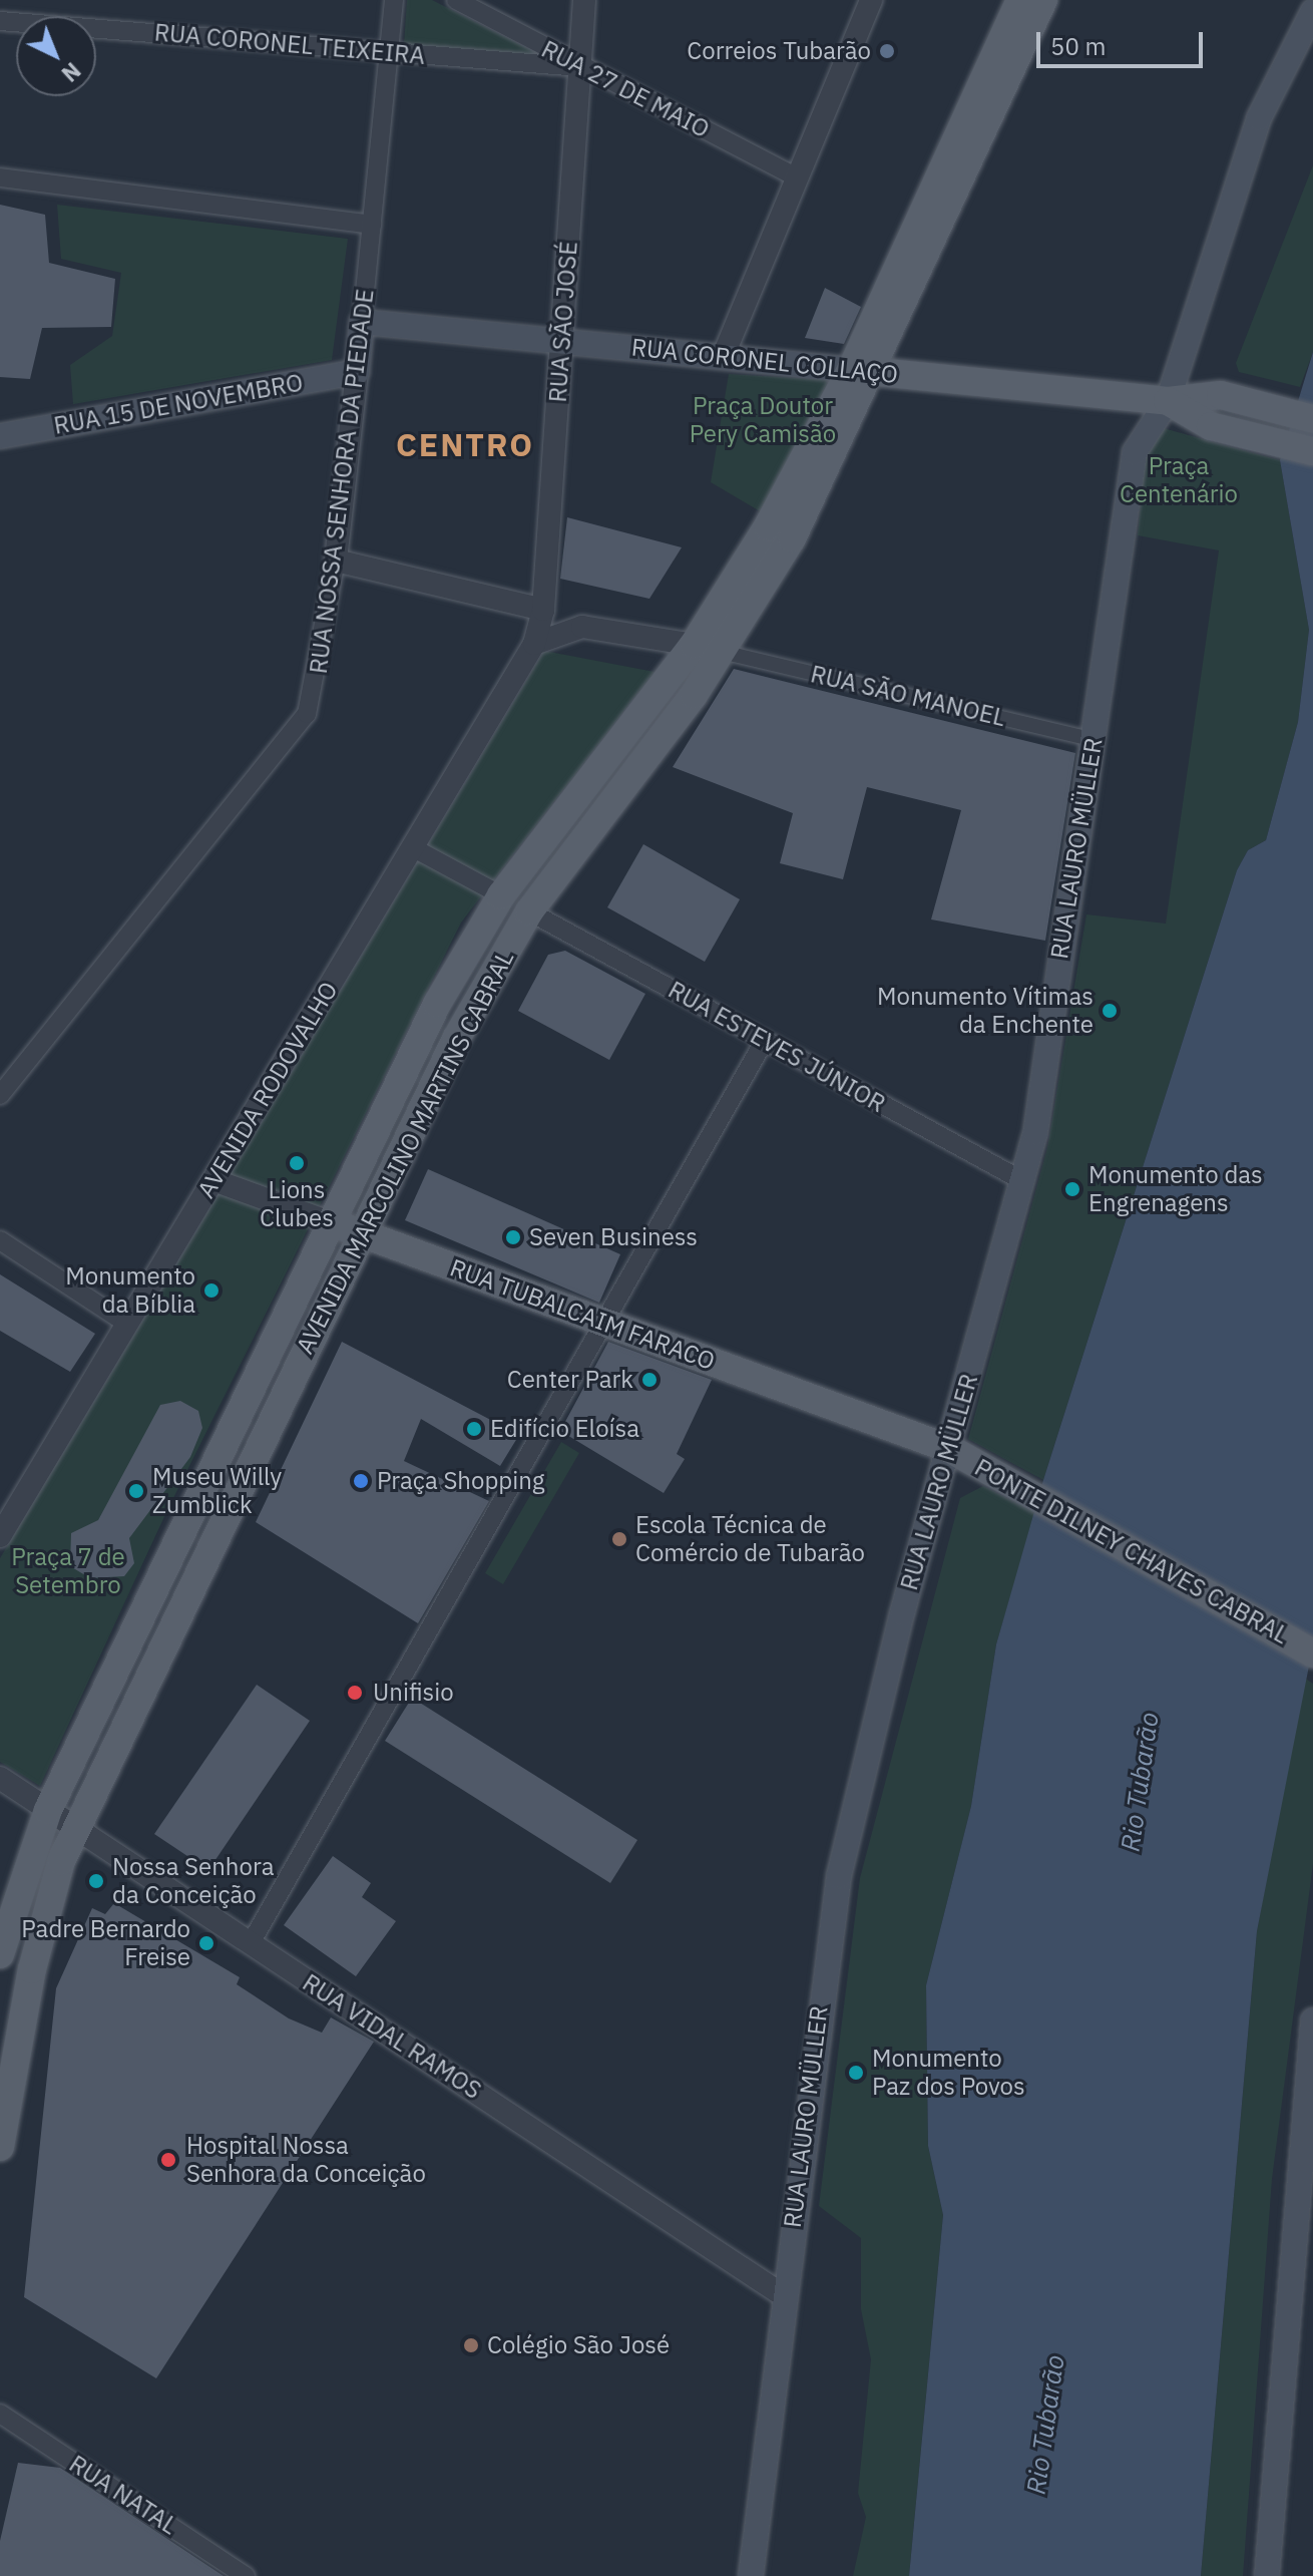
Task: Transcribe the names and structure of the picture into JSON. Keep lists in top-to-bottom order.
{
  "streets": {
    "main road": [
      "RUA CORONEL COLLAÇO",
      "RUA 15 DE NOVEMBRO",
      "RUA NOSSA SENHORA DA PIEDADE",
      "RUA LAURO MÜLLER",
      "AVENIDA MARCOLINO MARTINS CABRAL",
      "RUA TUBALCAIM FARACO",
      "PONTE DILNEY CHAVES CABRAL"
    ],
    "street": [
      "RUA CORONEL TEIXEIRA",
      "RUA 27 DE MAIO",
      "RUA SÃO JOSÉ",
      "RUA SÃO MANOEL",
      "RUA ESTEVES JÚNIOR",
      "AVENIDA RODOVALHO",
      "RUA VIDAL RAMOS",
      "RUA NATAL"
    ]
  },
  "crossings": [
    ["RUA CORONEL TEIXEIRA", "RUA 27 DE MAIO"],
    ["RUA CORONEL TEIXEIRA", "RUA SÃO JOSÉ"],
    ["RUA CORONEL TEIXEIRA", "RUA NOSSA SENHORA DA PIEDADE"],
    ["RUA 27 DE MAIO", "RUA SÃO JOSÉ"],
    ["RUA SÃO JOSÉ", "RUA CORONEL COLLAÇO"],
    ["RUA SÃO JOSÉ", "AVENIDA RODOVALHO"],
    ["RUA CORONEL COLLAÇO", "RUA NOSSA SENHORA DA PIEDADE"],
    ["RUA CORONEL COLLAÇO", "RUA LAURO MÜLLER"],
    ["RUA CORONEL COLLAÇO", "AVENIDA MARCOLINO MARTINS CABRAL"],
    ["RUA 15 DE NOVEMBRO", "RUA NOSSA SENHORA DA PIEDADE"],
    ["RUA SÃO MANOEL", "RUA LAURO MÜLLER"],
    ["RUA SÃO MANOEL", "AVENIDA MARCOLINO MARTINS CABRAL"],
    ["RUA LAURO MÜLLER", "RUA ESTEVES JÚNIOR"],
    ["RUA LAURO MÜLLER", "RUA TUBALCAIM FARACO"],
    ["RUA LAURO MÜLLER", "PONTE DILNEY CHAVES CABRAL"],
    ["RUA LAURO MÜLLER", "RUA VIDAL RAMOS"],
    ["RUA ESTEVES JÚNIOR", "AVENIDA MARCOLINO MARTINS CABRAL"],
    ["AVENIDA RODOVALHO", "RUA TUBALCAIM FARACO"],
    ["AVENIDA MARCOLINO MARTINS CABRAL", "RUA TUBALCAIM FARACO"],
    ["AVENIDA MARCOLINO MARTINS CABRAL", "RUA VIDAL RAMOS"],
    ["RUA TUBALCAIM FARACO", "PONTE DILNEY CHAVES CABRAL"]
  ],
  "districts": ["CENTRO"],
  "water": ["Rio Tubarão"],
  "parks": ["Praça Doutor Pery Camisão", "Praça Centenário", "Praça 7 de Setembro"],
  "places": [
    "Correios Tubarão",
    "Monumento Vítimas da Enchente",
    "Lions Clubes",
    "Monumento das Engrenagens",
    "Seven Business",
    "Monumento da Bíblia",
    "Center Park",
    "Edifício Eloísa",
    "Praça Shopping",
    "Museu Willy Zumblick",
    "Escola Técnica de Comércio de Tubarão",
    "Unifisio",
    "Nossa Senhora da Conceição",
    "Padre Bernardo Freise",
    "Monumento Paz dos Povos",
    "Hospital Nossa Senhora da Conceição",
    "Colégio São José"
  ],
  "scale_bar": "50 m",
  "north": "bottom right"
}
